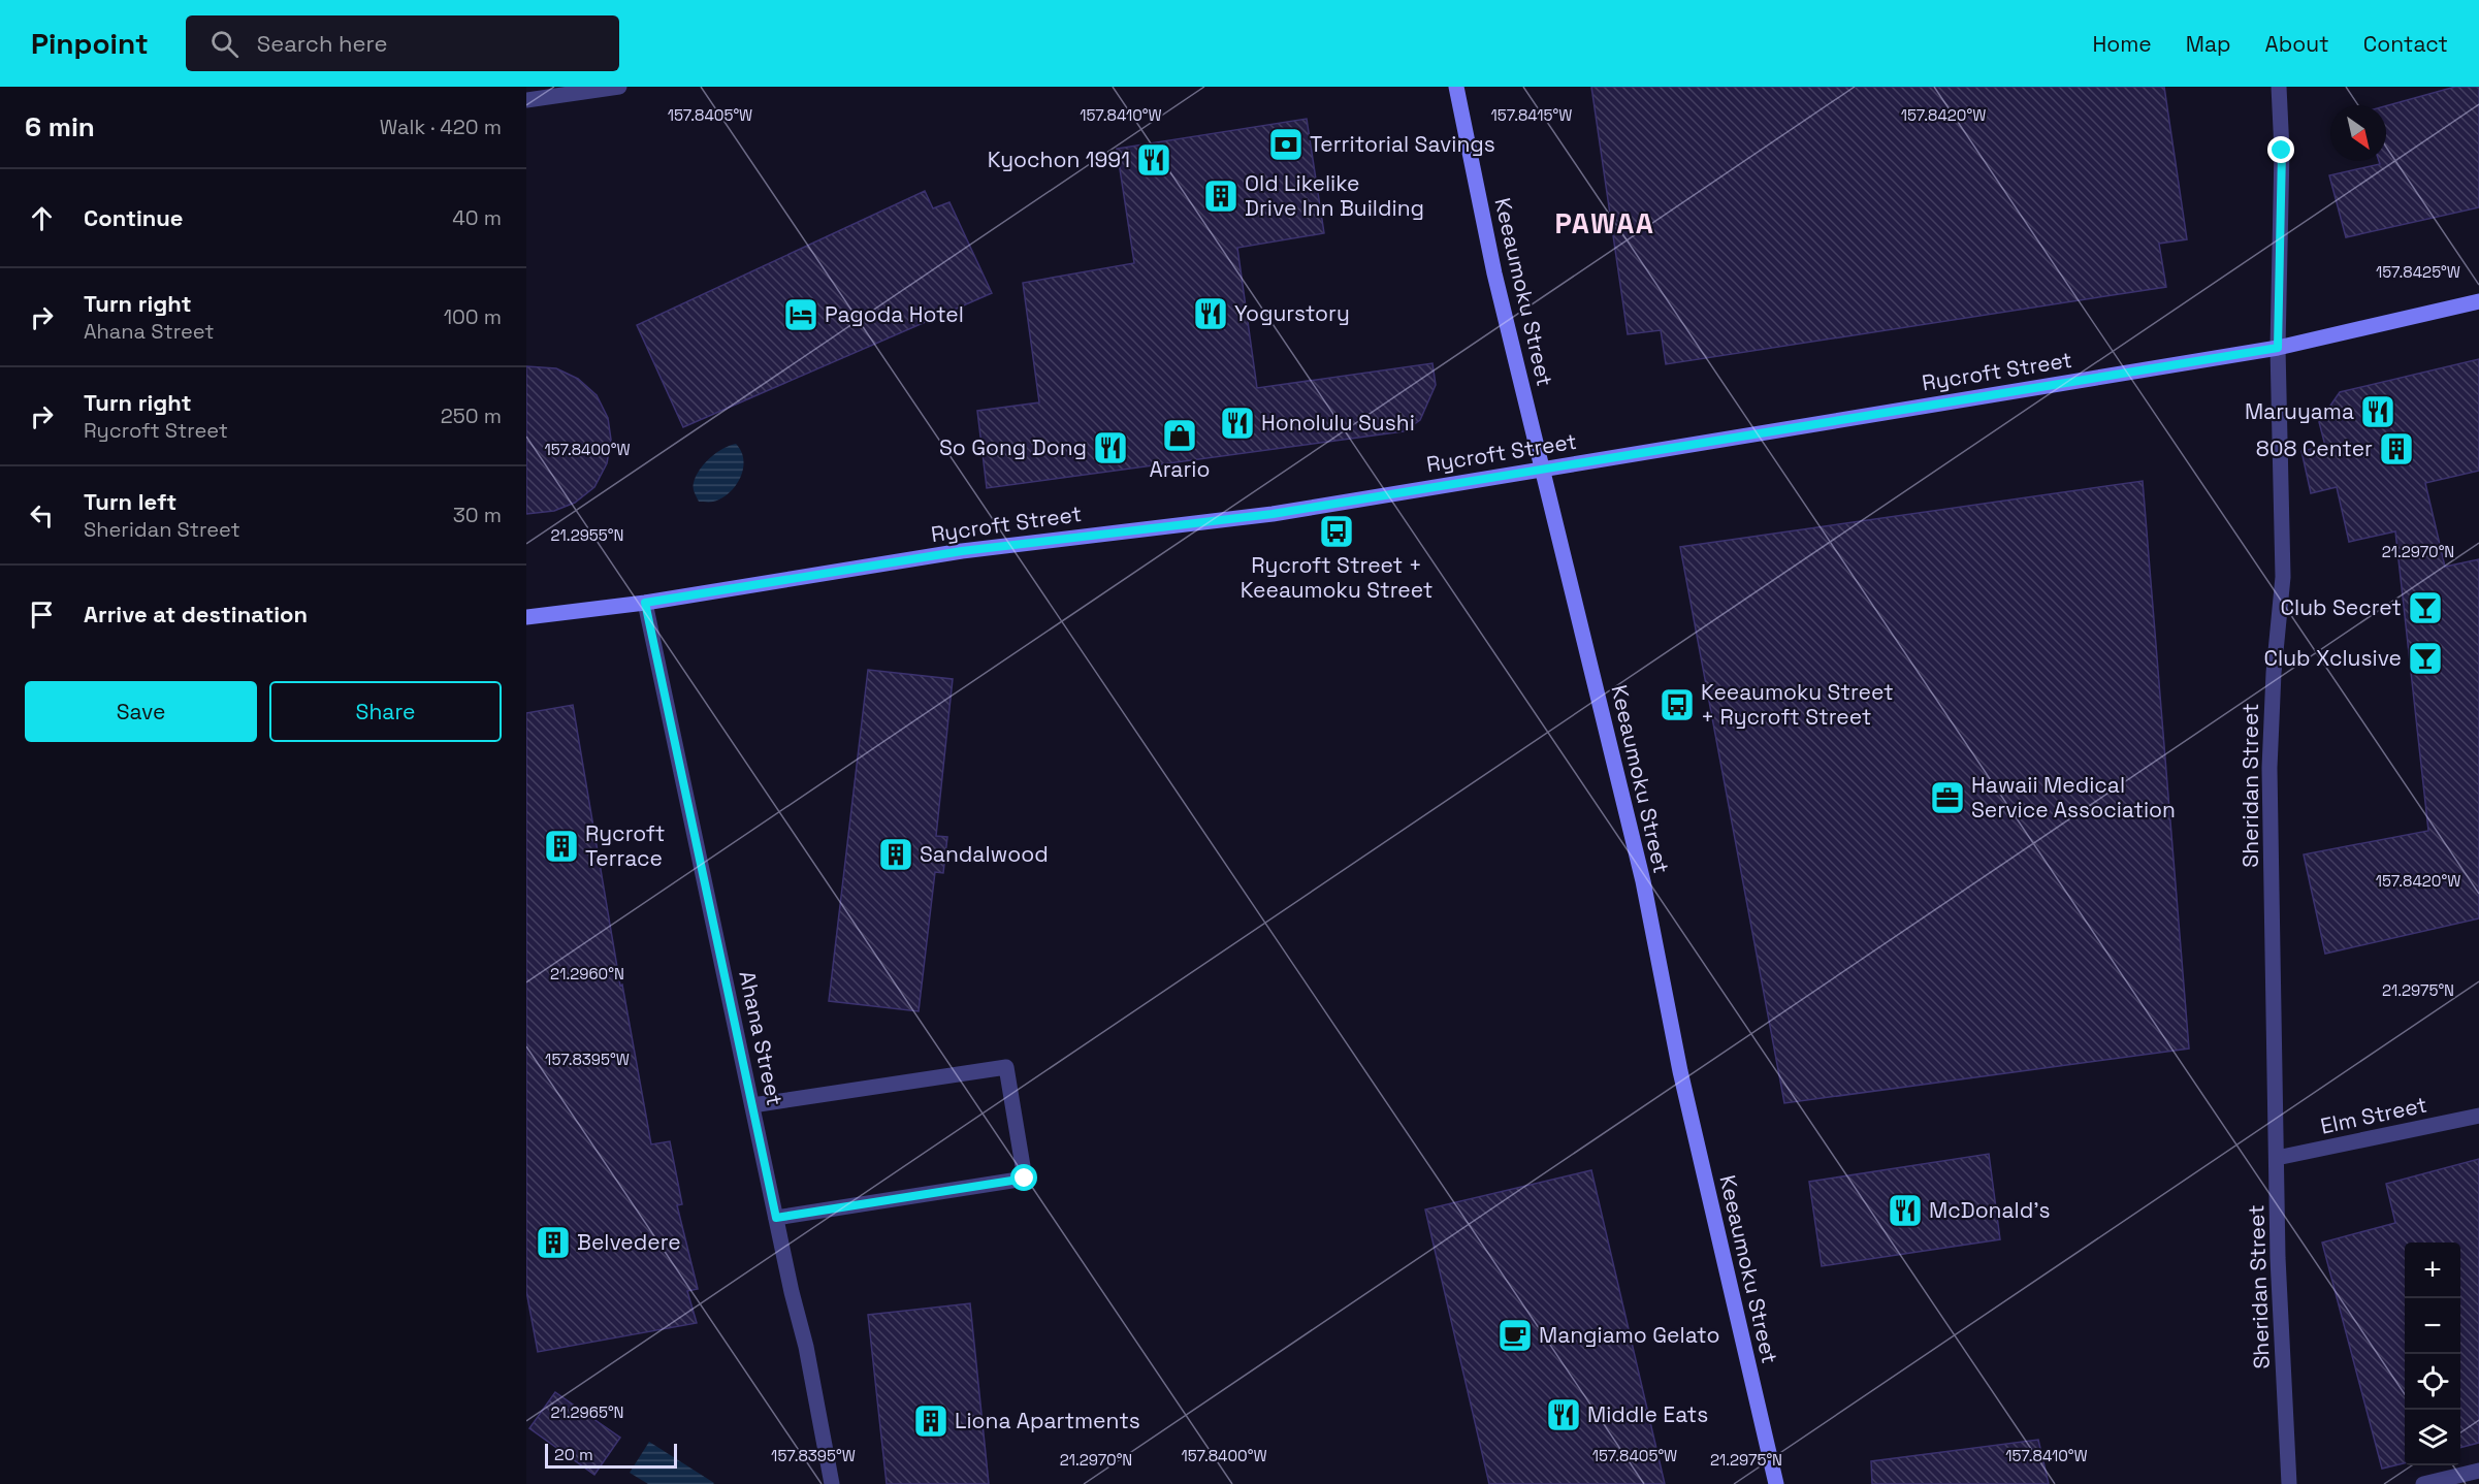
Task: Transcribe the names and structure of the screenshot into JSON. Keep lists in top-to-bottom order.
{
  "streets": {
    "street": [
      "Keeaumoku Street",
      "Rycroft Street",
      "Sheridan Street",
      "Ahana Street",
      "Elm Street"
    ]
  },
  "crossings": [
    ["Keeaumoku Street", "Rycroft Street"],
    ["Rycroft Street", "Sheridan Street"],
    ["Rycroft Street", "Ahana Street"],
    ["Sheridan Street", "Elm Street"]
  ],
  "districts": ["PAWAA"],
  "places": {
    "bank": ["Territorial Savings"],
    "restaurant": [
      "Kyochon 1991",
      "Yogurstory",
      "Maruyama",
      "Honolulu Sushi",
      "So Gong Dong",
      "McDonald's",
      "Middle Eats"
    ],
    "building": [
      "Old Likelike Drive Inn Building",
      "808 Center",
      "Rycroft Terrace",
      "Sandalwood",
      "Belvedere",
      "Liona Apartments"
    ],
    "hotel": ["Pagoda Hotel"],
    "shop": ["Arario"],
    "bus stop": ["Rycroft Street + Keeaumoku Street", "Keeaumoku Street + Rycroft Street"],
    "bar": ["Club Secret", "Club Xclusive"],
    "office": ["Hawaii Medical Service Association"],
    "cafe": ["Mangiamo Gelato"]
  },
  "scale_bar": "20 m",
  "north": "bottom right",
  "page": {
    "header": "Pinpoint",
    "search": "Search here",
    "nav": [
      "Home",
      "Map",
      "About",
      "Contact"
    ],
    "heading": ["6 min", "Walk · 420 m"],
    "list": [
      ["Continue", "40 m"],
      ["Turn right", "Ahana Street", "100 m"],
      ["Turn right", "Rycroft Street", "250 m"],
      ["Turn left", "Sheridan Street", "30 m"],
      "Arrive at destination"
    ],
    "buttons": ["Save", "Share"],
    "map_buttons": ["+", "−"],
    "scale": "20 m"
  },
  "coordinates": [
    "157.8420°W",
    "157.8405°W",
    "157.8410°W",
    "157.8415°W",
    "157.8425°W",
    "157.8400°W",
    "21.2955°N",
    "21.2970°N",
    "21.2960°N",
    "21.2975°N",
    "157.8395°W",
    "21.2965°N"
  ]
}
